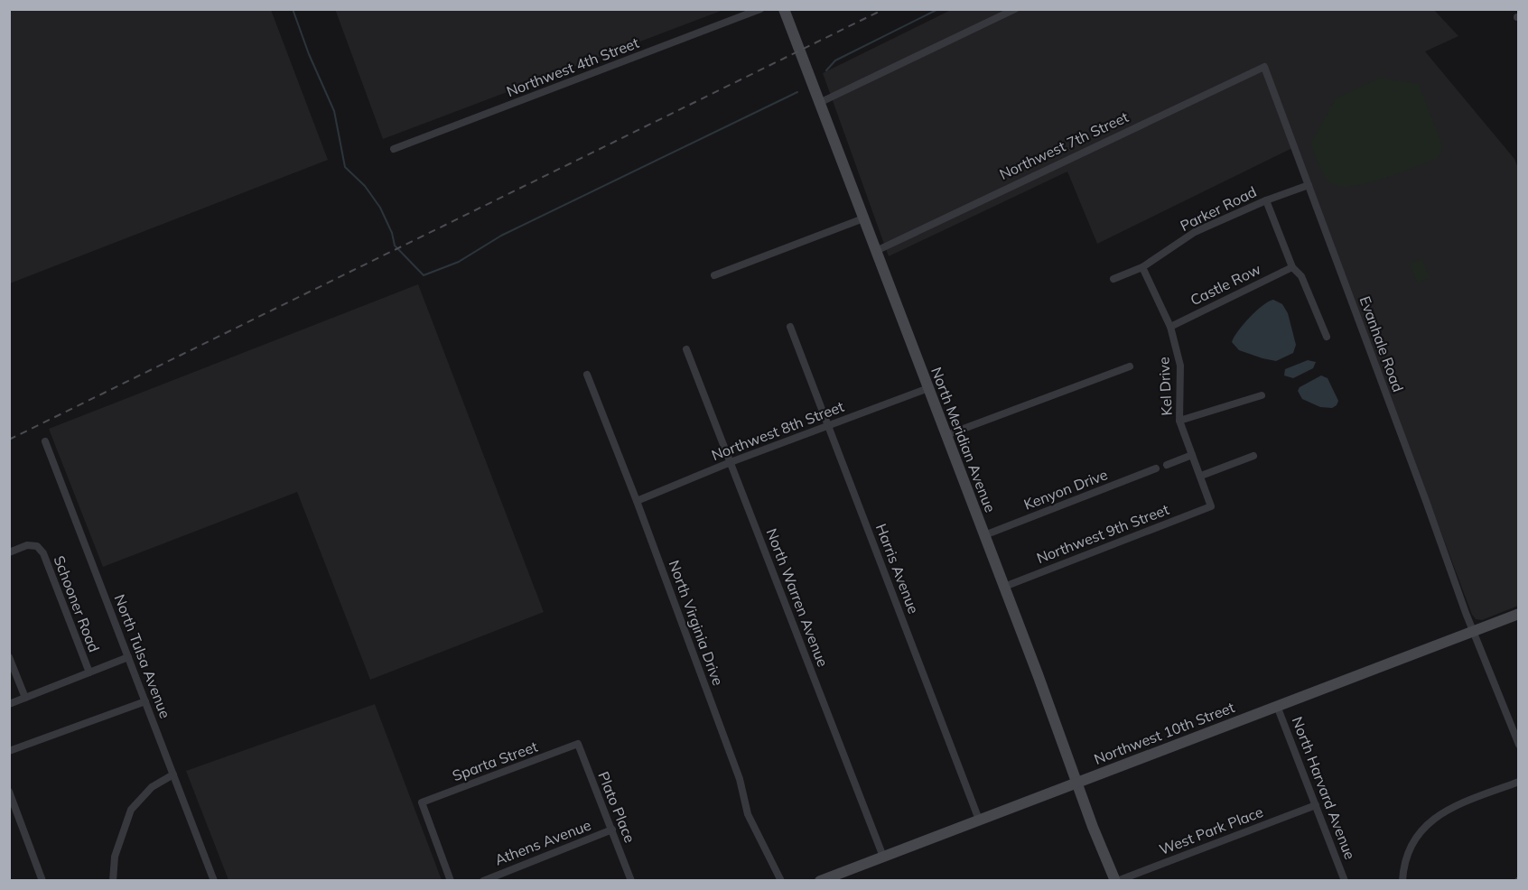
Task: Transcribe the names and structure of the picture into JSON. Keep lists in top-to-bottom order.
{
  "streets": {
    "main road": ["North Meridian Avenue", "Northwest 10th Street"],
    "street": [
      "Northwest 4th Street",
      "Northwest 7th Street",
      "Parker Road",
      "Castle Row",
      "Evanhale Road",
      "Kel Drive",
      "Northwest 8th Street",
      "Kenyon Drive",
      "Northwest 9th Street",
      "Harris Avenue",
      "North Warren Avenue",
      "Schooner Road",
      "North Virginia Drive",
      "North Tulsa Avenue",
      "Sparta Street",
      "North Harvard Avenue",
      "Plato Place",
      "West Park Place",
      "Athens Avenue"
    ]
  },
  "crossings": [
    ["Northwest 7th Street", "Evanhale Road"],
    ["Northwest 7th Street", "North Meridian Avenue"],
    ["Parker Road", "Evanhale Road"],
    ["Parker Road", "Kel Drive"],
    ["Castle Row", "Kel Drive"],
    ["Evanhale Road", "Northwest 10th Street"],
    ["Kel Drive", "Northwest 9th Street"],
    ["Northwest 8th Street", "North Meridian Avenue"],
    ["Northwest 8th Street", "Harris Avenue"],
    ["Northwest 8th Street", "North Warren Avenue"],
    ["Northwest 8th Street", "North Virginia Drive"],
    ["North Meridian Avenue", "Kenyon Drive"],
    ["North Meridian Avenue", "Northwest 9th Street"],
    ["North Meridian Avenue", "Northwest 10th Street"],
    ["North Meridian Avenue", "West Park Place"],
    ["Harris Avenue", "Northwest 10th Street"],
    ["North Warren Avenue", "Northwest 10th Street"],
    ["Northwest 10th Street", "North Harvard Avenue"],
    ["Sparta Street", "Plato Place"],
    ["North Harvard Avenue", "West Park Place"],
    ["Plato Place", "Athens Avenue"]
  ]
}
